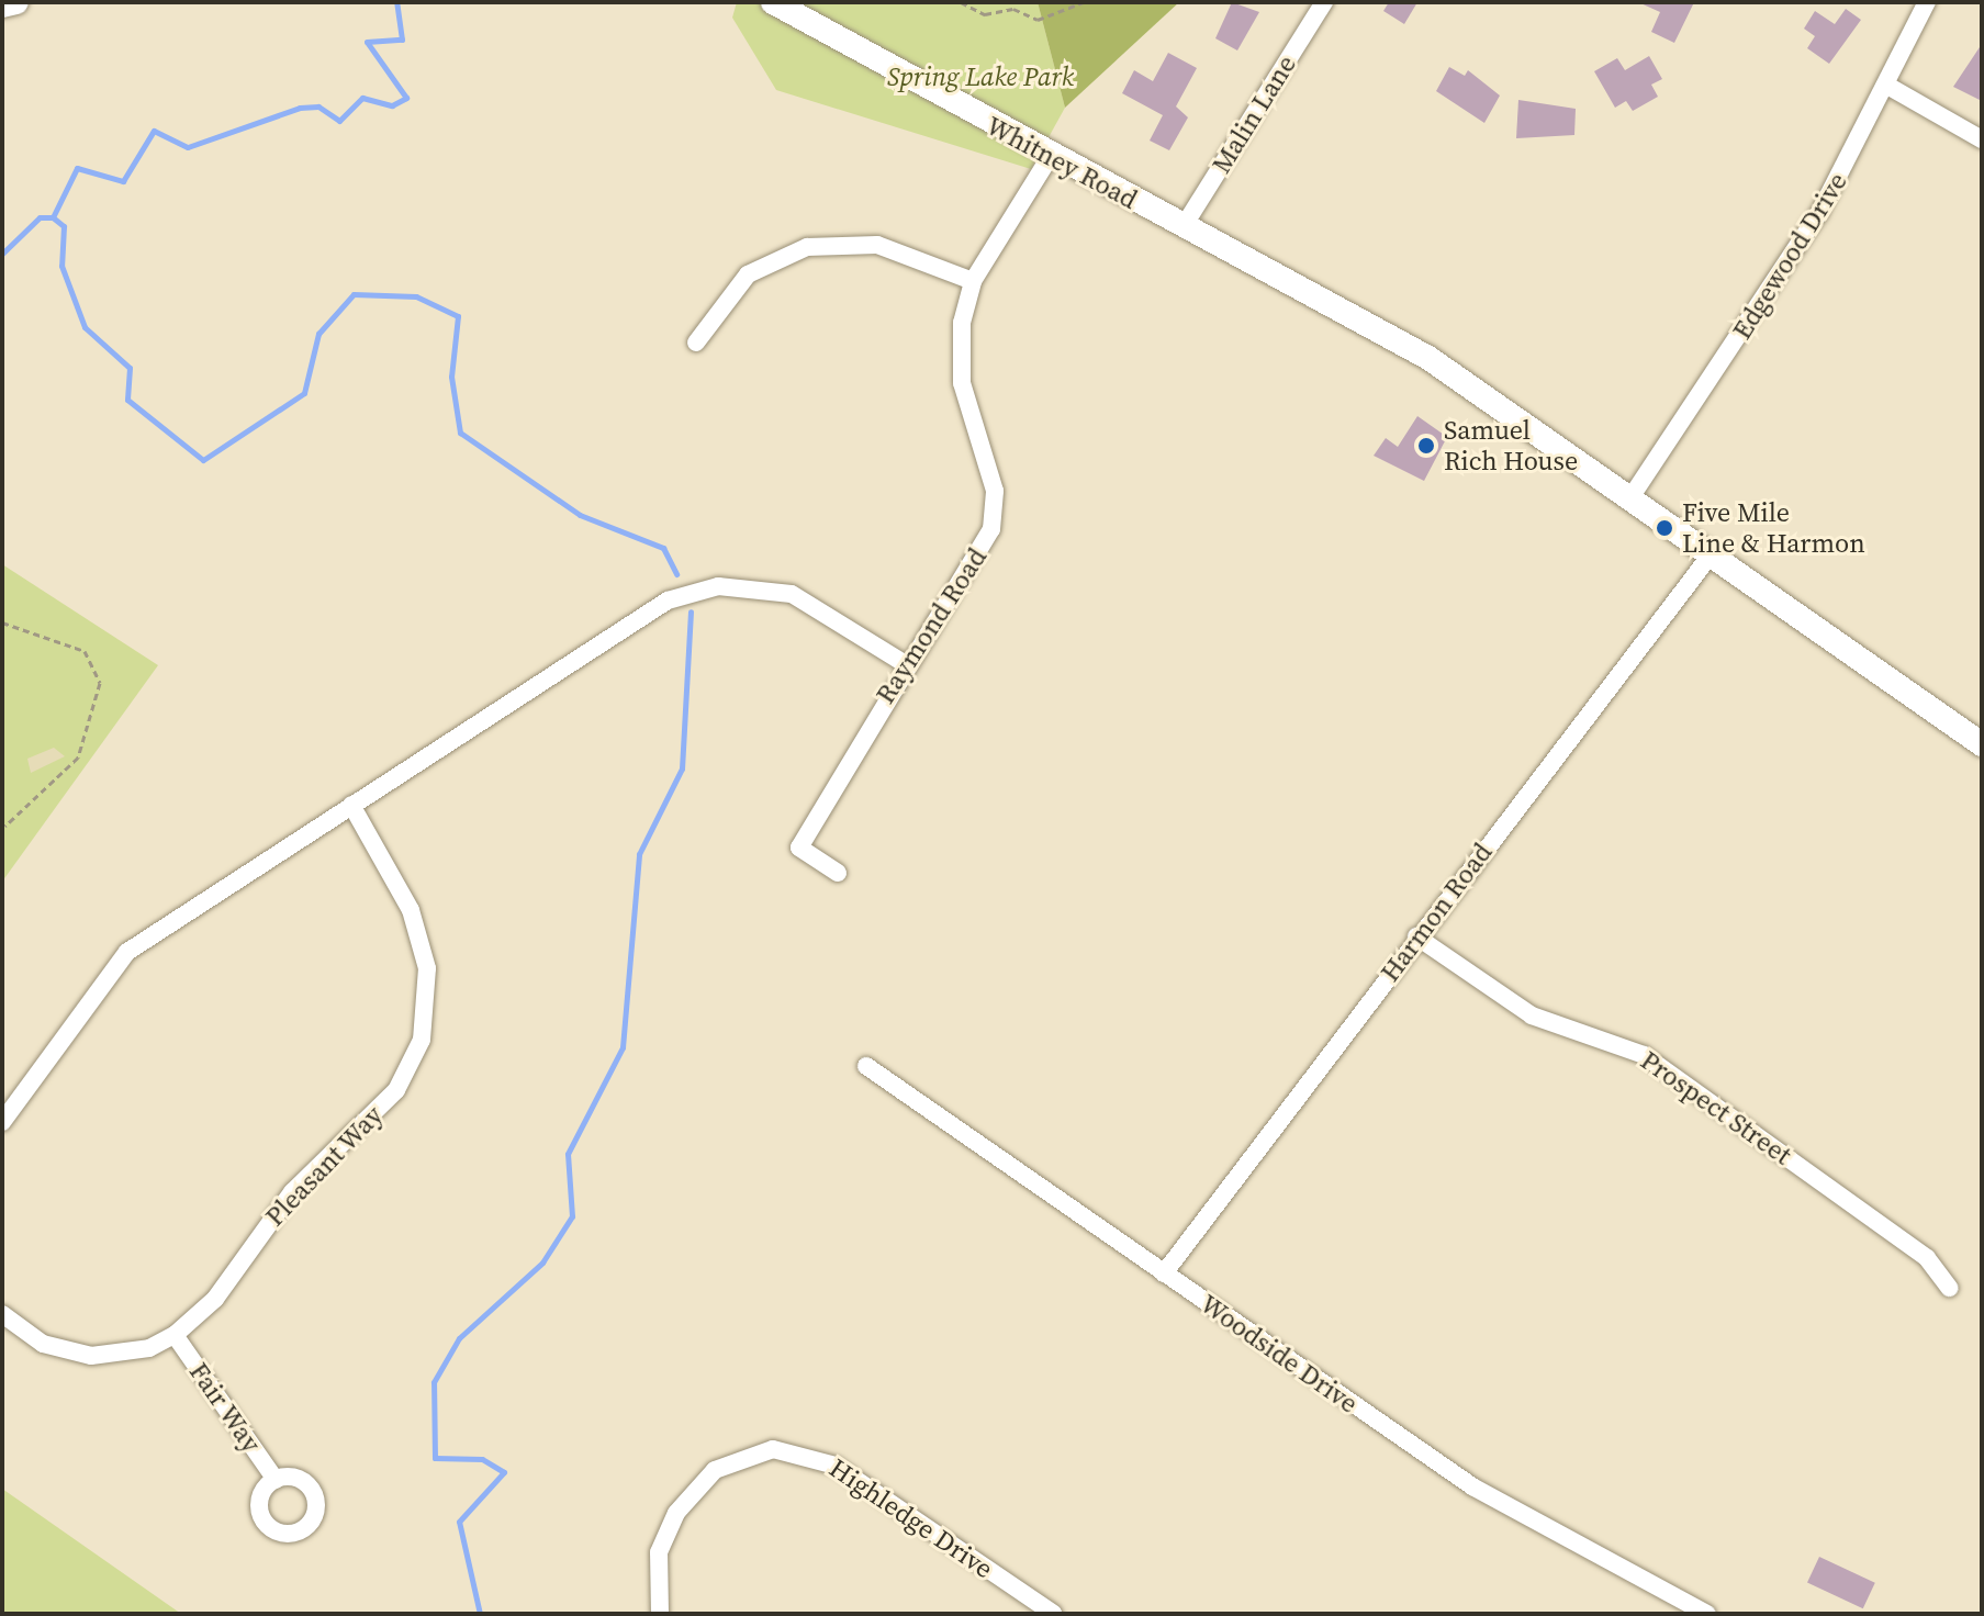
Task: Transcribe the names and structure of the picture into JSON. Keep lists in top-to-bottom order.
{
  "streets": {
    "main road": ["Whitney Road"],
    "street": [
      "Malin Lane",
      "Edgewood Drive",
      "Raymond Road",
      "Harmon Road",
      "Prospect Street",
      "Pleasant Way",
      "Woodside Drive",
      "Fair Way",
      "Highledge Drive"
    ]
  },
  "crossings": [
    ["Malin Lane", "Whitney Road"],
    ["Whitney Road", "Edgewood Drive"],
    ["Whitney Road", "Raymond Road"],
    ["Whitney Road", "Harmon Road"],
    ["Harmon Road", "Prospect Street"],
    ["Harmon Road", "Woodside Drive"],
    ["Pleasant Way", "Fair Way"]
  ],
  "parks": ["Spring Lake Park"],
  "places": ["Samuel Rich House", "Five Mile Line & Harmon"]
}
